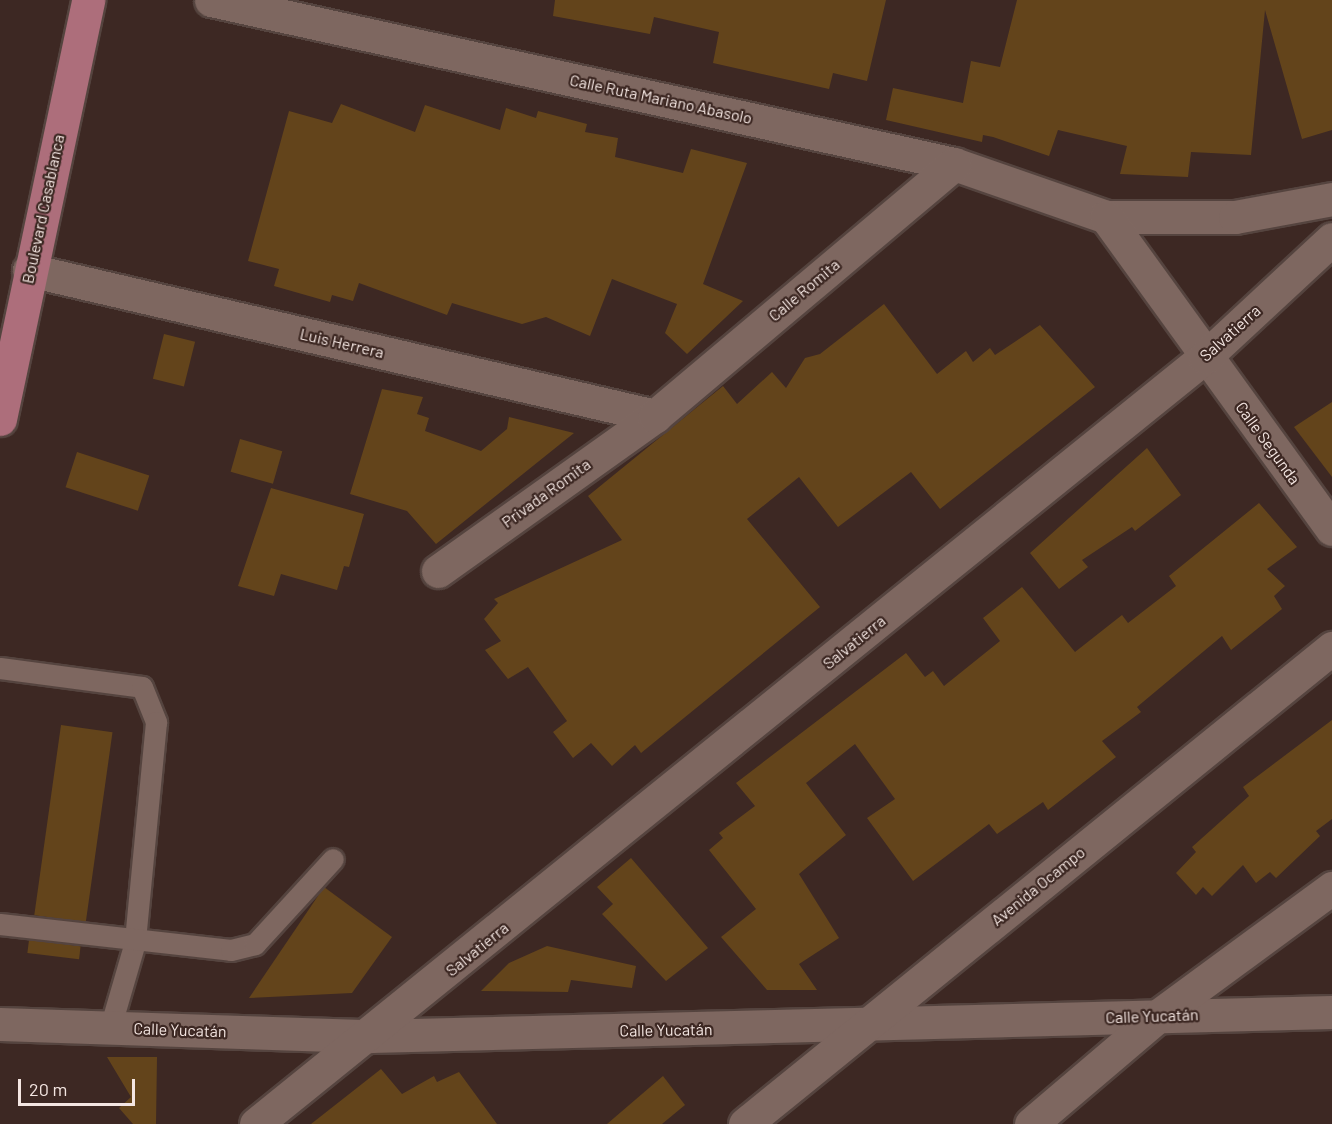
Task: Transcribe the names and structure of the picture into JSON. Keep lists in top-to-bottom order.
{
  "streets": {
    "main road": ["Boulevard Casablanca"],
    "street": [
      "Calle Ruta Mariano Abasolo",
      "Calle Romita",
      "Salvatierra",
      "Luis Herrera",
      "Calle Segunda",
      "Privada Romita",
      "Avenida Ocampo",
      "Calle Yucatán"
    ]
  },
  "crossings": [
    ["Calle Ruta Mariano Abasolo", "Calle Romita"],
    ["Boulevard Casablanca", "Luis Herrera"],
    ["Calle Romita", "Luis Herrera"],
    ["Calle Romita", "Privada Romita"],
    ["Salvatierra", "Calle Segunda"],
    ["Salvatierra", "Calle Yucatán"],
    ["Luis Herrera", "Privada Romita"],
    ["Avenida Ocampo", "Calle Yucatán"]
  ],
  "scale_bar": "20 m"
}
